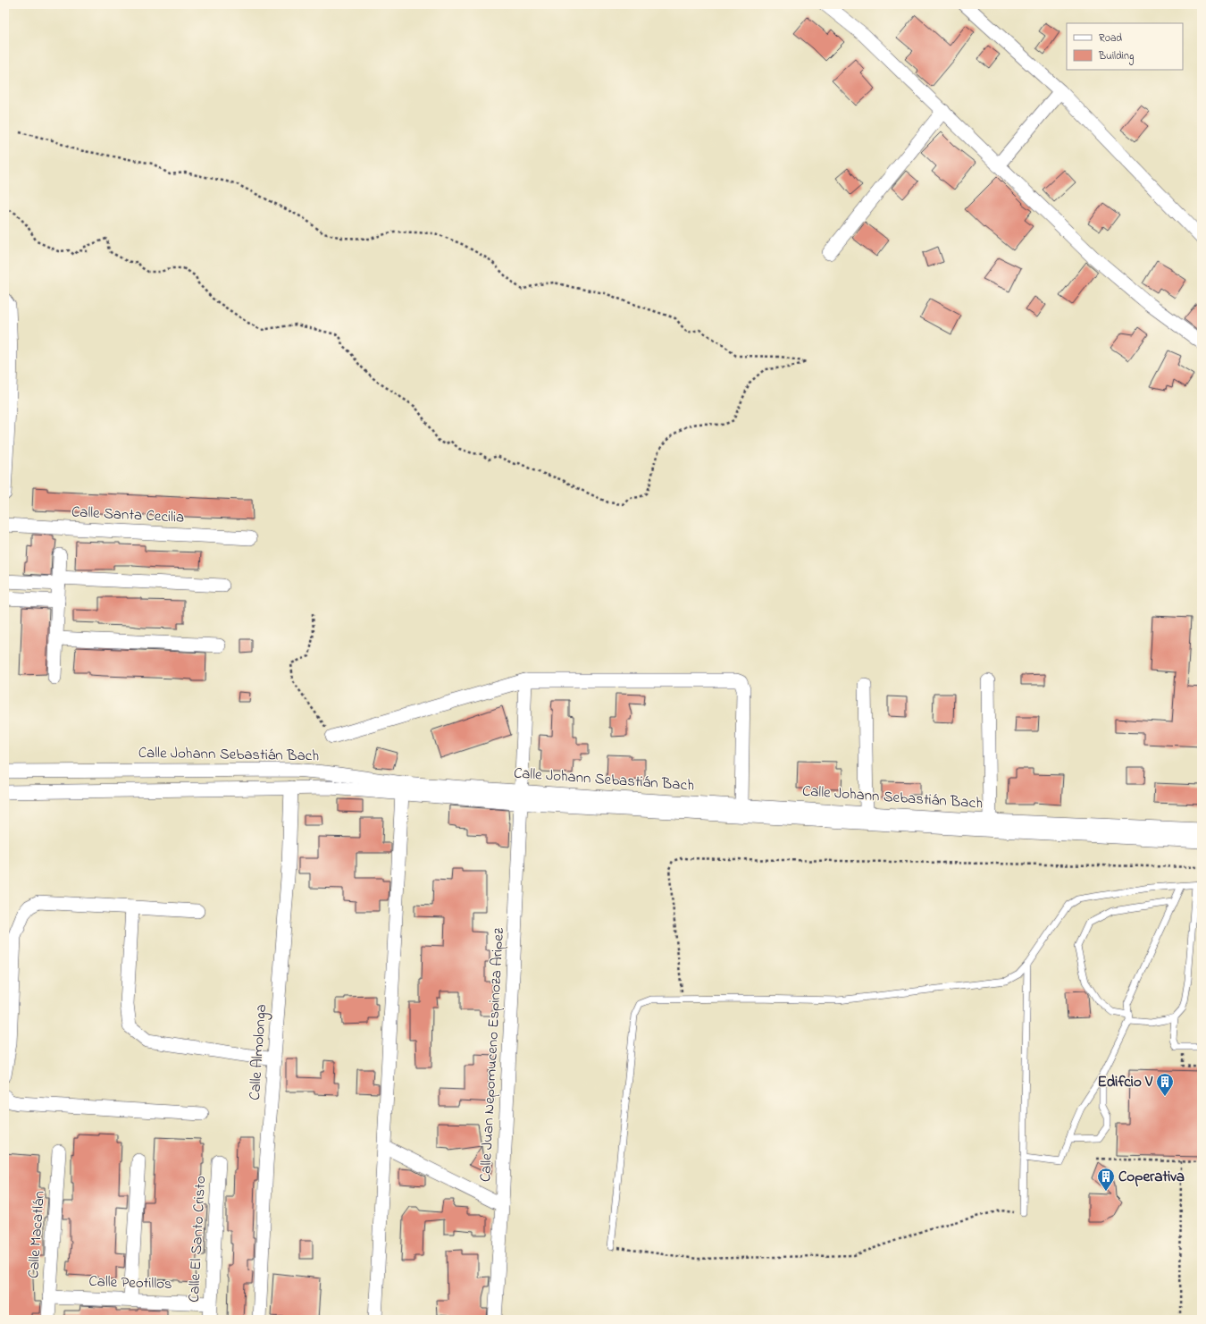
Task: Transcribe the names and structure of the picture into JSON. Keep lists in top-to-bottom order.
{
  "streets": {
    "street": [
      "Calle Santa Cecilia",
      "Calle Johann Sebastián Bach",
      "Calle Almolonga",
      "Calle Juan Nepomuceno Espinoza Aripez",
      "Calle Macatlán",
      "Calle El Santo Cristo",
      "Calle Peotillos"
    ]
  },
  "crossings": [
    ["Calle Johann Sebastián Bach", "Calle Almolonga"],
    ["Calle Johann Sebastián Bach", "Calle Juan Nepomuceno Espinoza Aripez"],
    ["Calle Macatlán", "Calle Peotillos"],
    ["Calle El Santo Cristo", "Calle Peotillos"]
  ],
  "places": {
    "building": ["Edifcio V", "Coperativa"]
  },
  "legend": ["Road", "Building"]
}
